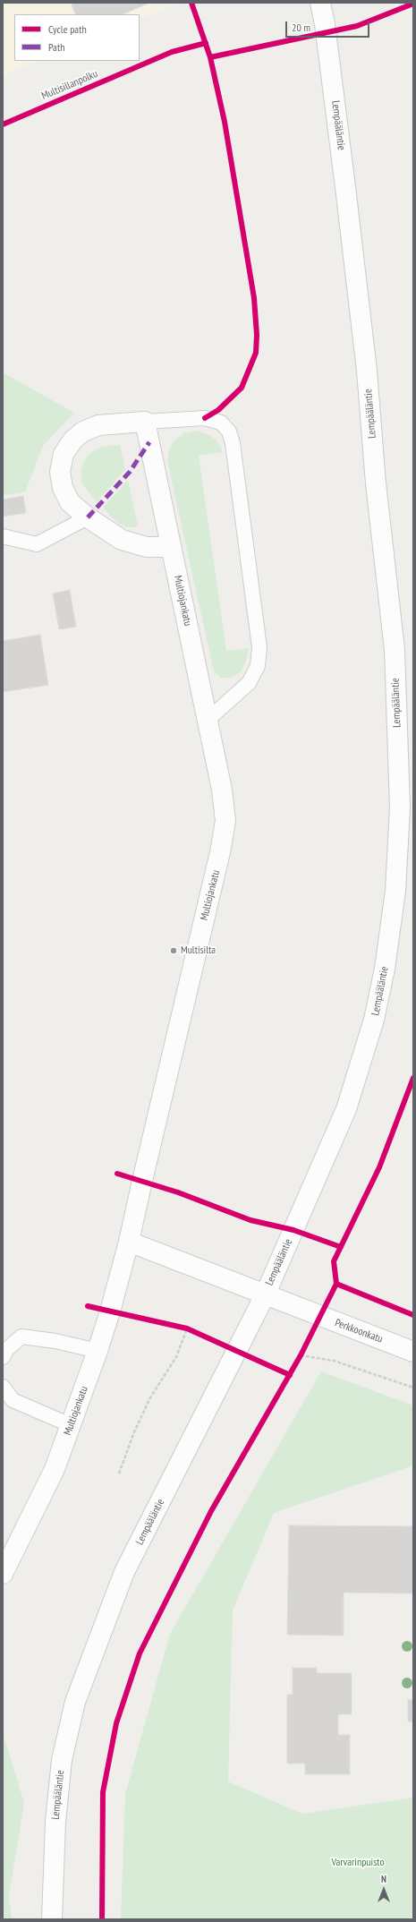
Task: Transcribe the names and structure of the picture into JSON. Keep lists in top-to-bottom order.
{
  "streets": {
    "main road": ["Lempääläntie", "Multiojankatu", "Perkkoonkatu"],
    "cycle path": ["Multisillanpolku"]
  },
  "crossings": [
    ["Lempääläntie", "Perkkoonkatu"]
  ],
  "parks": ["Varvarinpuisto"],
  "places": ["Multisilta"],
  "legend": ["Cycle path", "Path"],
  "scale_bar": "20 m",
  "north": "top"
}
